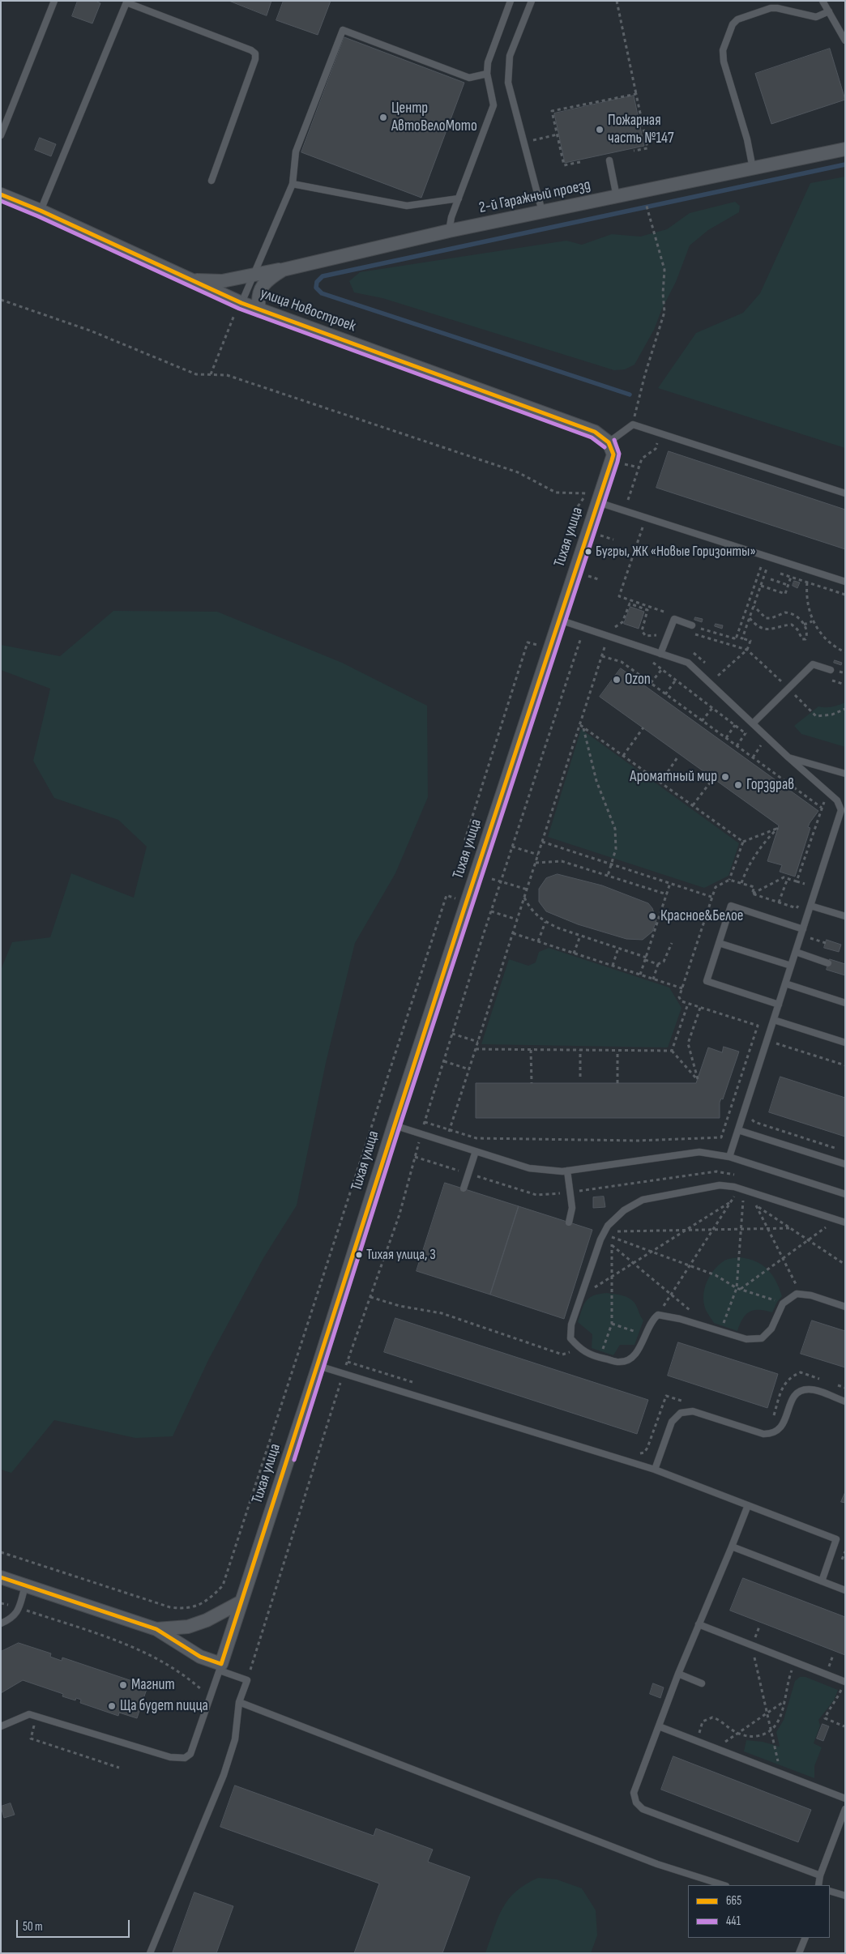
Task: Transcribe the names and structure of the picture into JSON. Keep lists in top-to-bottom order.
{
  "streets": {
    "street": ["2-й Гаражный проезд", "улица Новостроек", "Тихая улица"]
  },
  "crossings": [
    ["2-й Гаражный проезд", "улица Новостроек"],
    ["улица Новостроек", "Тихая улица"]
  ],
  "places": [
    "Центр АвтоВелоМото",
    "Пожарная часть №147",
    "Бугры, ЖК «Новые Горизонты»",
    "Ozon",
    "Ароматный мир",
    "Горздрав",
    "Красное&Белое",
    "Тихая улица, 3",
    "Магнит",
    "Ща будет пицца"
  ],
  "lines": ["transit line 665", "transit line 441"],
  "legend": ["665", "441"],
  "scale_bar": "50 m"
}
